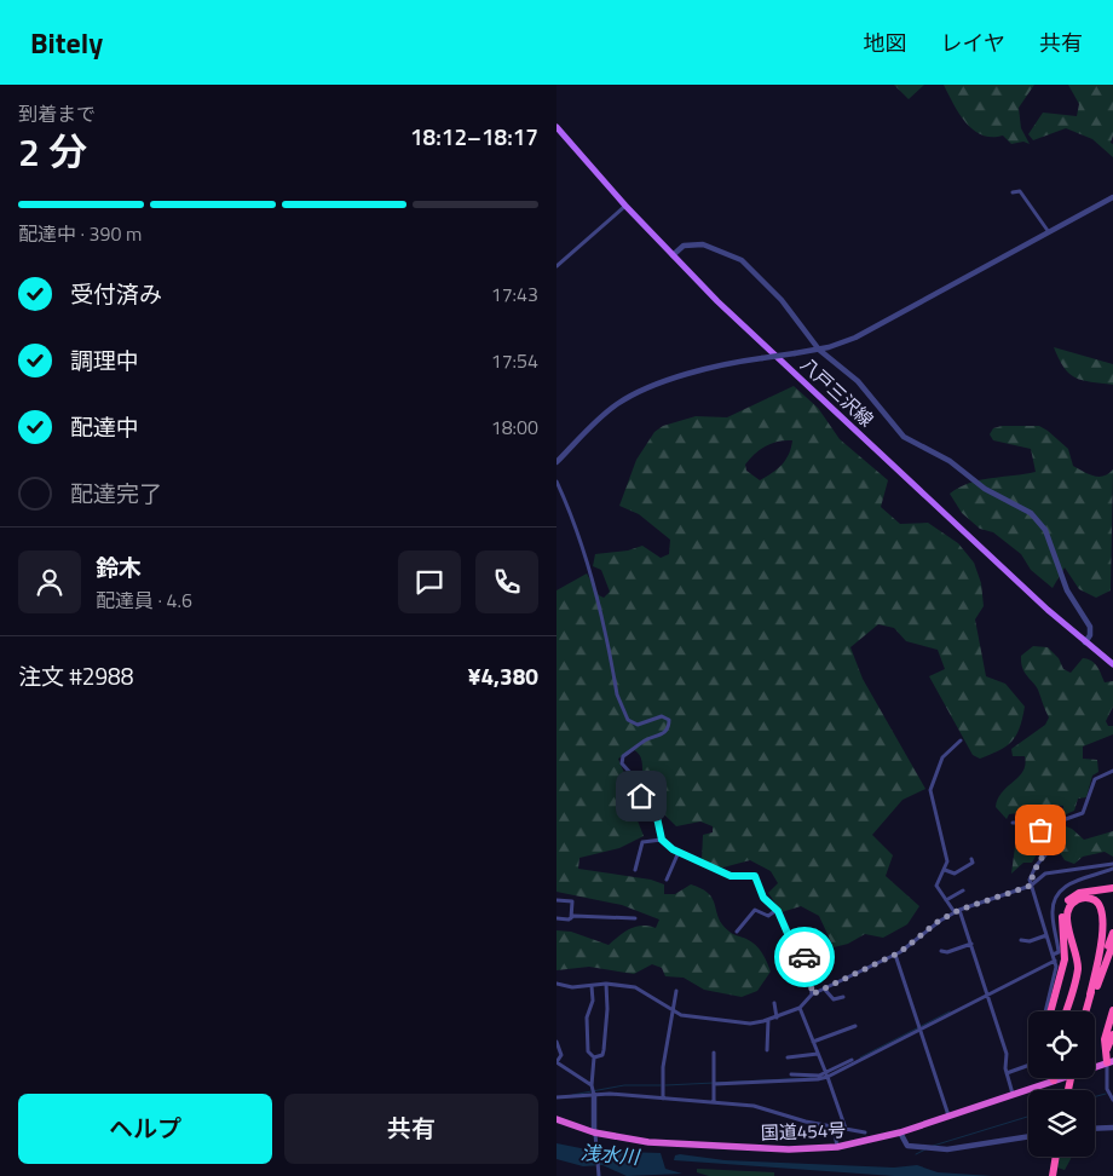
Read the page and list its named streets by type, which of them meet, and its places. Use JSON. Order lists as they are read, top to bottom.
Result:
{
  "streets": {
    "highway": ["国道454号"],
    "main road": ["八戸三沢線"]
  },
  "water": ["浅水川"],
  "page": {
    "header": "Bitely",
    "nav": ["地図", "レイヤ", "共有"],
    "heading": ["2 分", "到着まで", "18:12–18:17"],
    "panel": [
      "鈴木",
      "配達員 · 4.6",
      "注文 #2988",
      "¥4,380"
    ],
    "bar": "配達中 · 390 m",
    "list": [
      ["受付済み", "17:43"],
      ["調理中", "17:54"],
      ["配達中", "18:00"],
      "配達完了"
    ],
    "buttons": ["ヘルプ", "共有"]
  }
}
